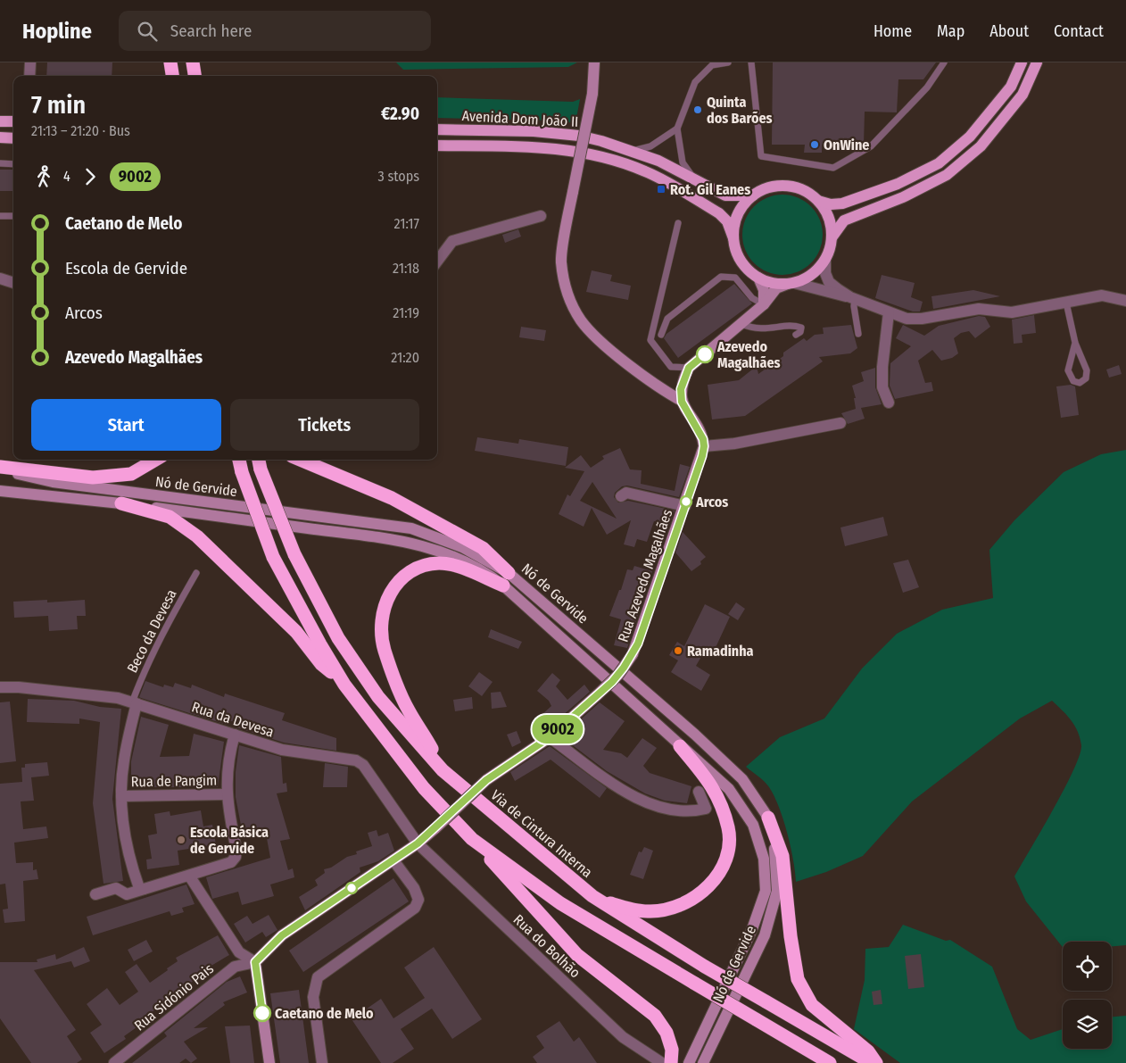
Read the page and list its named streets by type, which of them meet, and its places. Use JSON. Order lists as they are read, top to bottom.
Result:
{
  "streets": {
    "highway": ["Via de Cintura Interna"],
    "main road": ["Avenida Dom João II", "Nó de Gervide", "Rua Azevedo Magalhães"],
    "street": [
      "Rua da Devesa",
      "Rua de Pangim",
      "Rua do Bolhão",
      "Rua Sidónio Pais"
    ],
    "lane": ["Beco da Devesa"]
  },
  "crossings": [
    ["Rua Azevedo Magalhães", "Rua da Devesa"],
    ["Rua Azevedo Magalhães", "Rua do Bolhão"],
    ["Rua Azevedo Magalhães", "Rua Sidónio Pais"],
    ["Beco da Devesa", "Rua da Devesa"],
    ["Rua da Devesa", "Rua do Bolhão"]
  ],
  "places": {
    "other": [
      "Quinta dos Barões",
      "OnWine",
      "Azevedo Magalhães",
      "Arcos",
      "Ramadinha",
      "Escola Básica de Gervide",
      "Caetano de Melo"
    ],
    "transit": ["Rot. Gil Eanes"]
  },
  "lines": ["bus line 9002"],
  "page": {
    "header": "Hopline",
    "search": "Search here",
    "nav": [
      "Home",
      "Map",
      "About",
      "Contact"
    ],
    "on_map": "9002",
    "heading": ["7 min", "21:13 – 21:20 · Bus", "€2.90"],
    "legs": ["4", "9002", "3 stops"],
    "list": [
      {
        "name": "Caetano de Melo",
        "value": "21:17"
      },
      {
        "name": "Escola de Gervide",
        "value": "21:18"
      },
      {
        "name": "Arcos",
        "value": "21:19"
      },
      {
        "name": "Azevedo Magalhães",
        "value": "21:20"
      }
    ],
    "buttons": ["Start", "Tickets"]
  }
}
